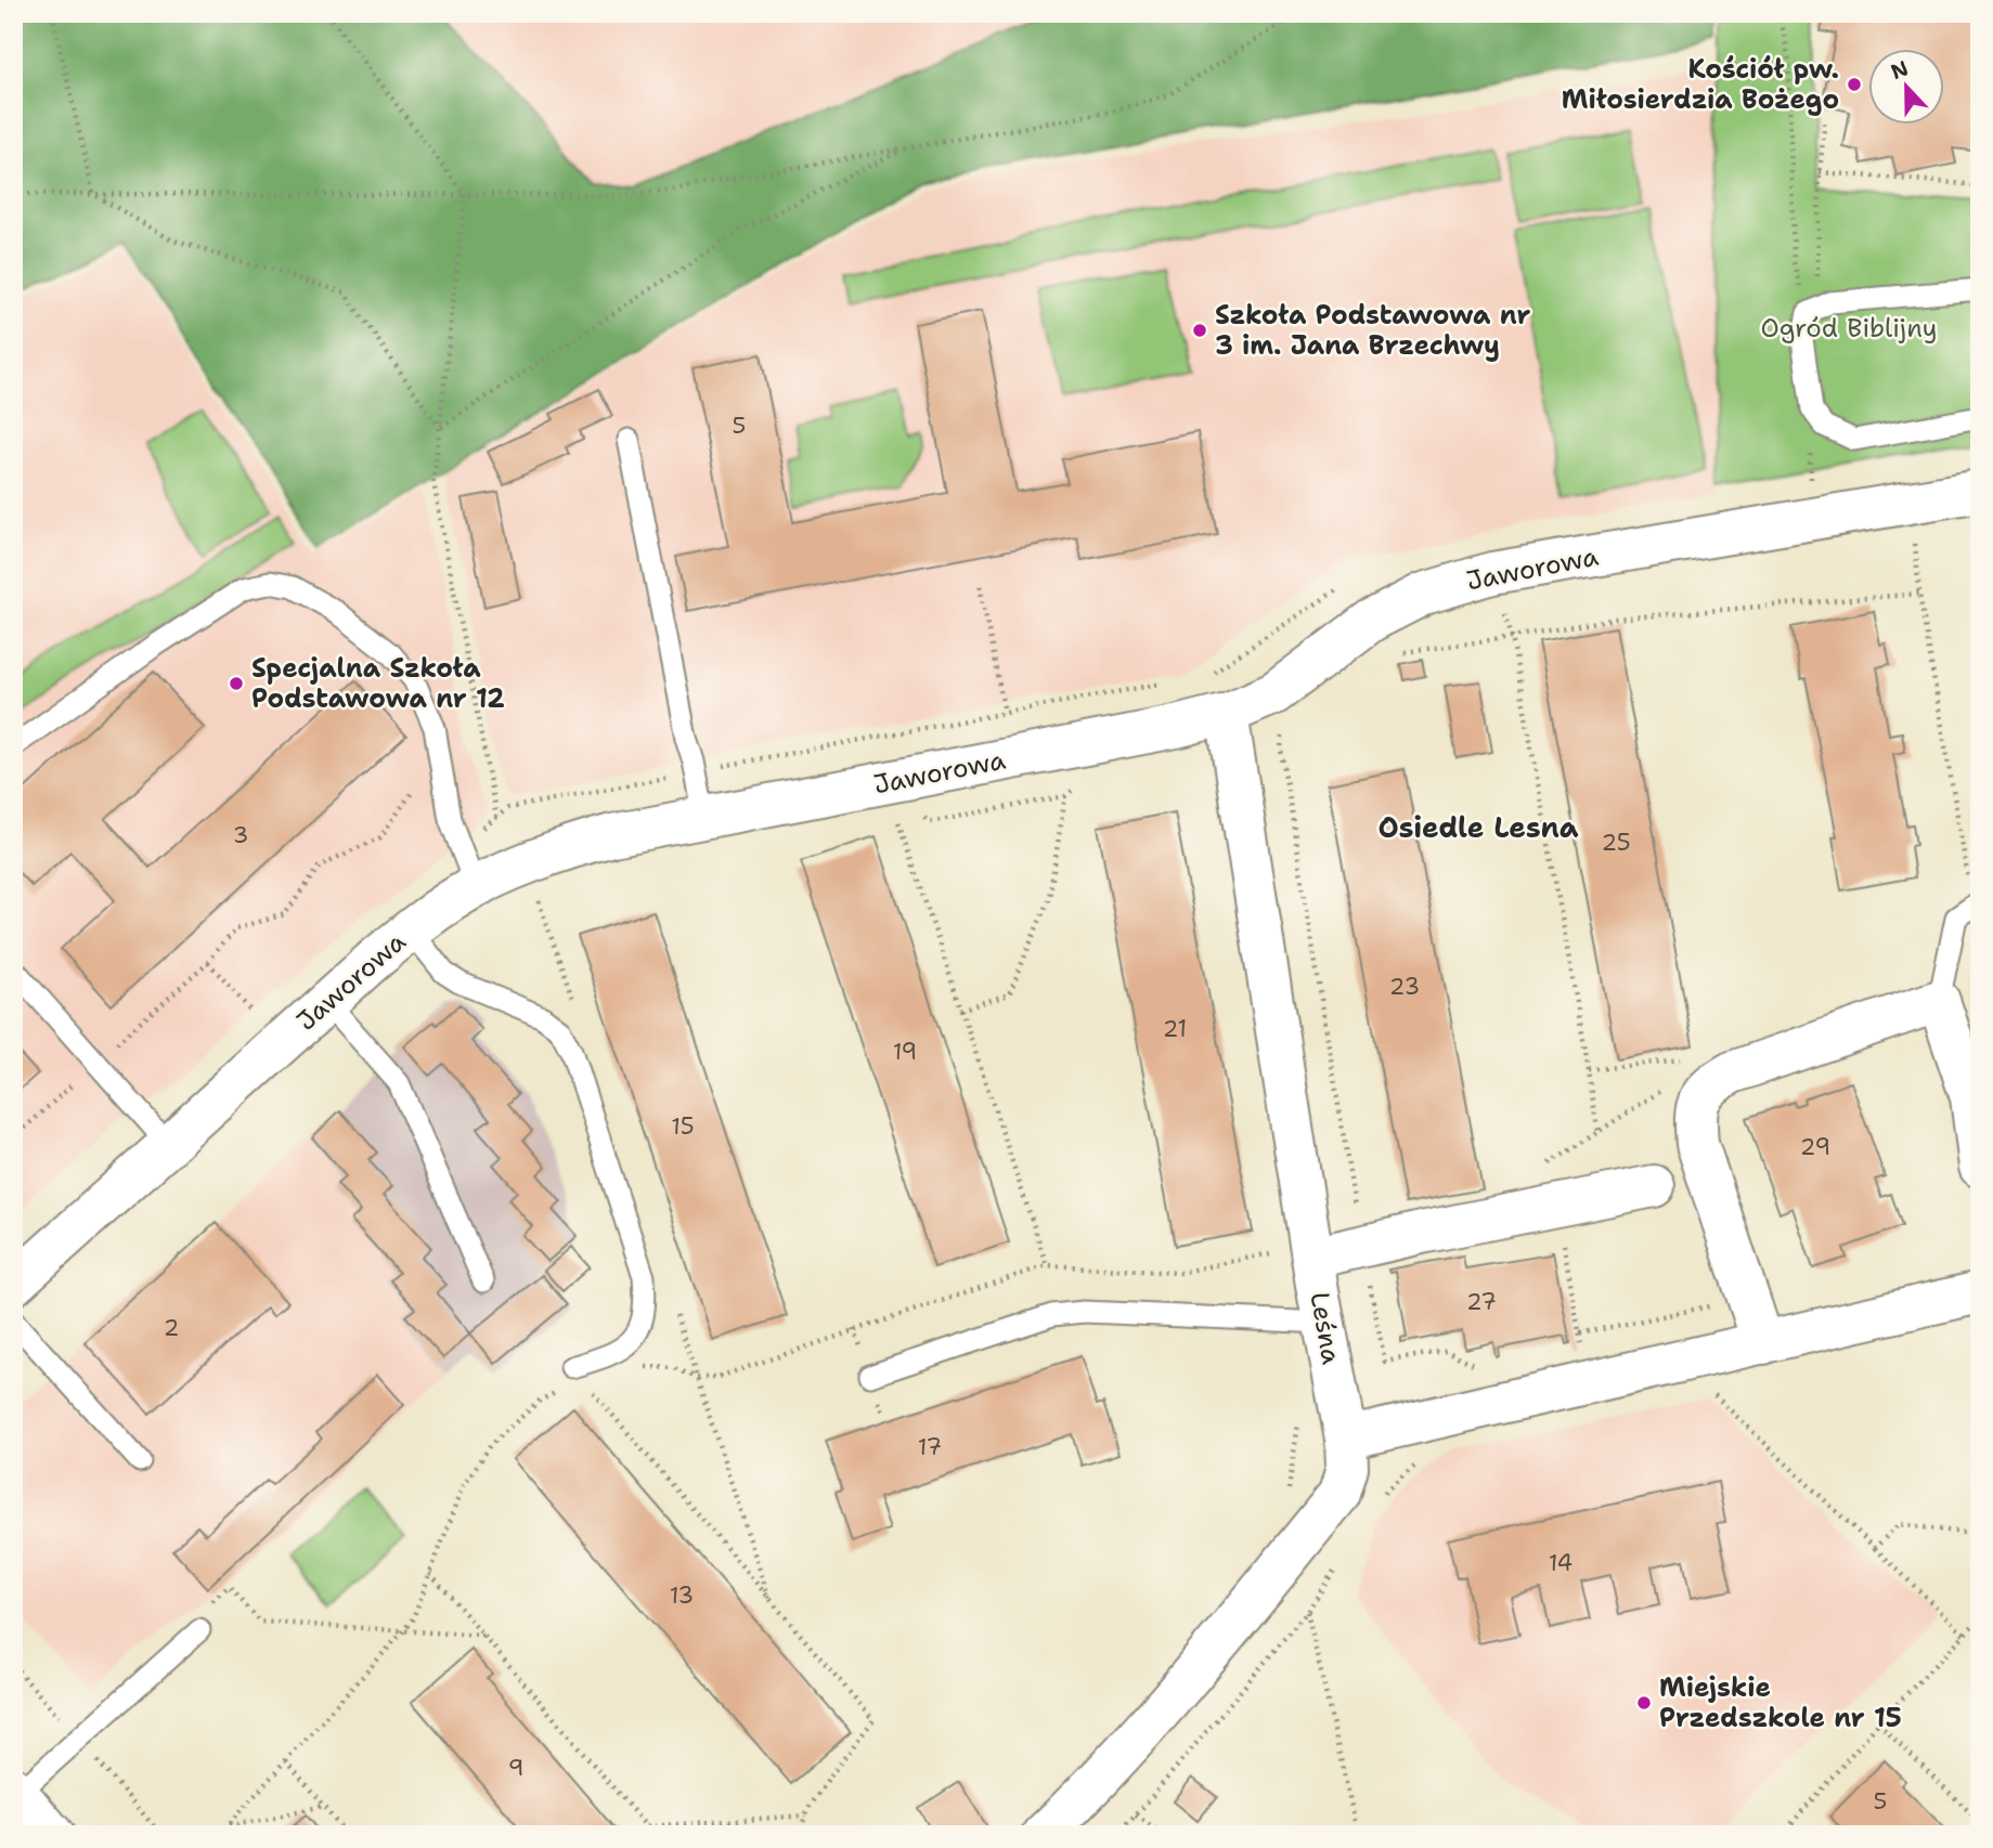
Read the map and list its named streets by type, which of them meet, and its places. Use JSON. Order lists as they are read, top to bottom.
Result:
{
  "streets": {
    "street": ["Jaworowa", "Leśna"]
  },
  "crossings": [
    ["Jaworowa", "Leśna"]
  ],
  "districts": ["Osiedle Lesna"],
  "parks": ["Ogród Biblijny"],
  "places": [
    "Kościół pw. Miłosierdzia Bożego",
    "Szkoła Podstawowa nr 3 im. Jana Brzechwy",
    "Specjalna Szkoła Podstawowa nr 12",
    "Miejskie Przedszkole nr 15"
  ],
  "house_numbers": [
    "5",
    "3",
    "25",
    "23",
    "21",
    "19",
    "15",
    "29",
    "27",
    "2",
    "17",
    "14",
    "13",
    "9",
    "5"
  ],
  "north": "top"
}
